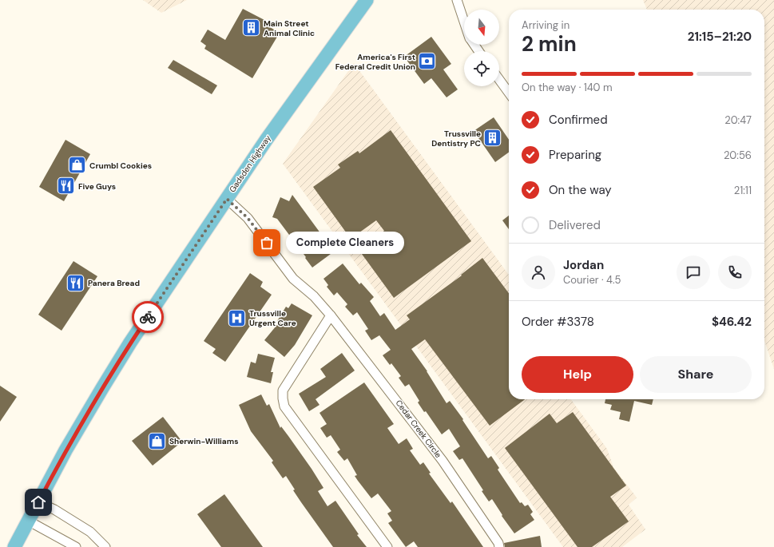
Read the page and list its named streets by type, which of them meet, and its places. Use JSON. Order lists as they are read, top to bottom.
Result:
{
  "streets": {
    "main road": ["Gadsden Highway"],
    "street": ["Cedar Creek Circle"]
  },
  "crossings": [
    ["Gadsden Highway", "Cedar Creek Circle"]
  ],
  "places": {
    "building": ["Main Street Animal Clinic", "Trussville Dentistry PC"],
    "bank": ["America's First Federal Credit Union"],
    "shop": ["Crumbl Cookies", "Sherwin-Williams"],
    "restaurant": ["Five Guys", "Panera Bread"],
    "other": ["Complete Cleaners"],
    "hospital": ["Trussville Urgent Care"]
  },
  "north": "bottom",
  "page": {
    "heading": ["2 min", "Arriving in", "21:15–21:20"],
    "panel": [
      "Jordan",
      "Courier · 4.5",
      "Order #3378",
      "$46.42"
    ],
    "bar": "On the way · 140 m",
    "list": [
      ["Confirmed", "20:47"],
      ["Preparing", "20:56"],
      ["On the way", "21:11"],
      "Delivered"
    ],
    "bubble": "Complete Cleaners",
    "buttons": ["Help", "Share"]
  }
}
